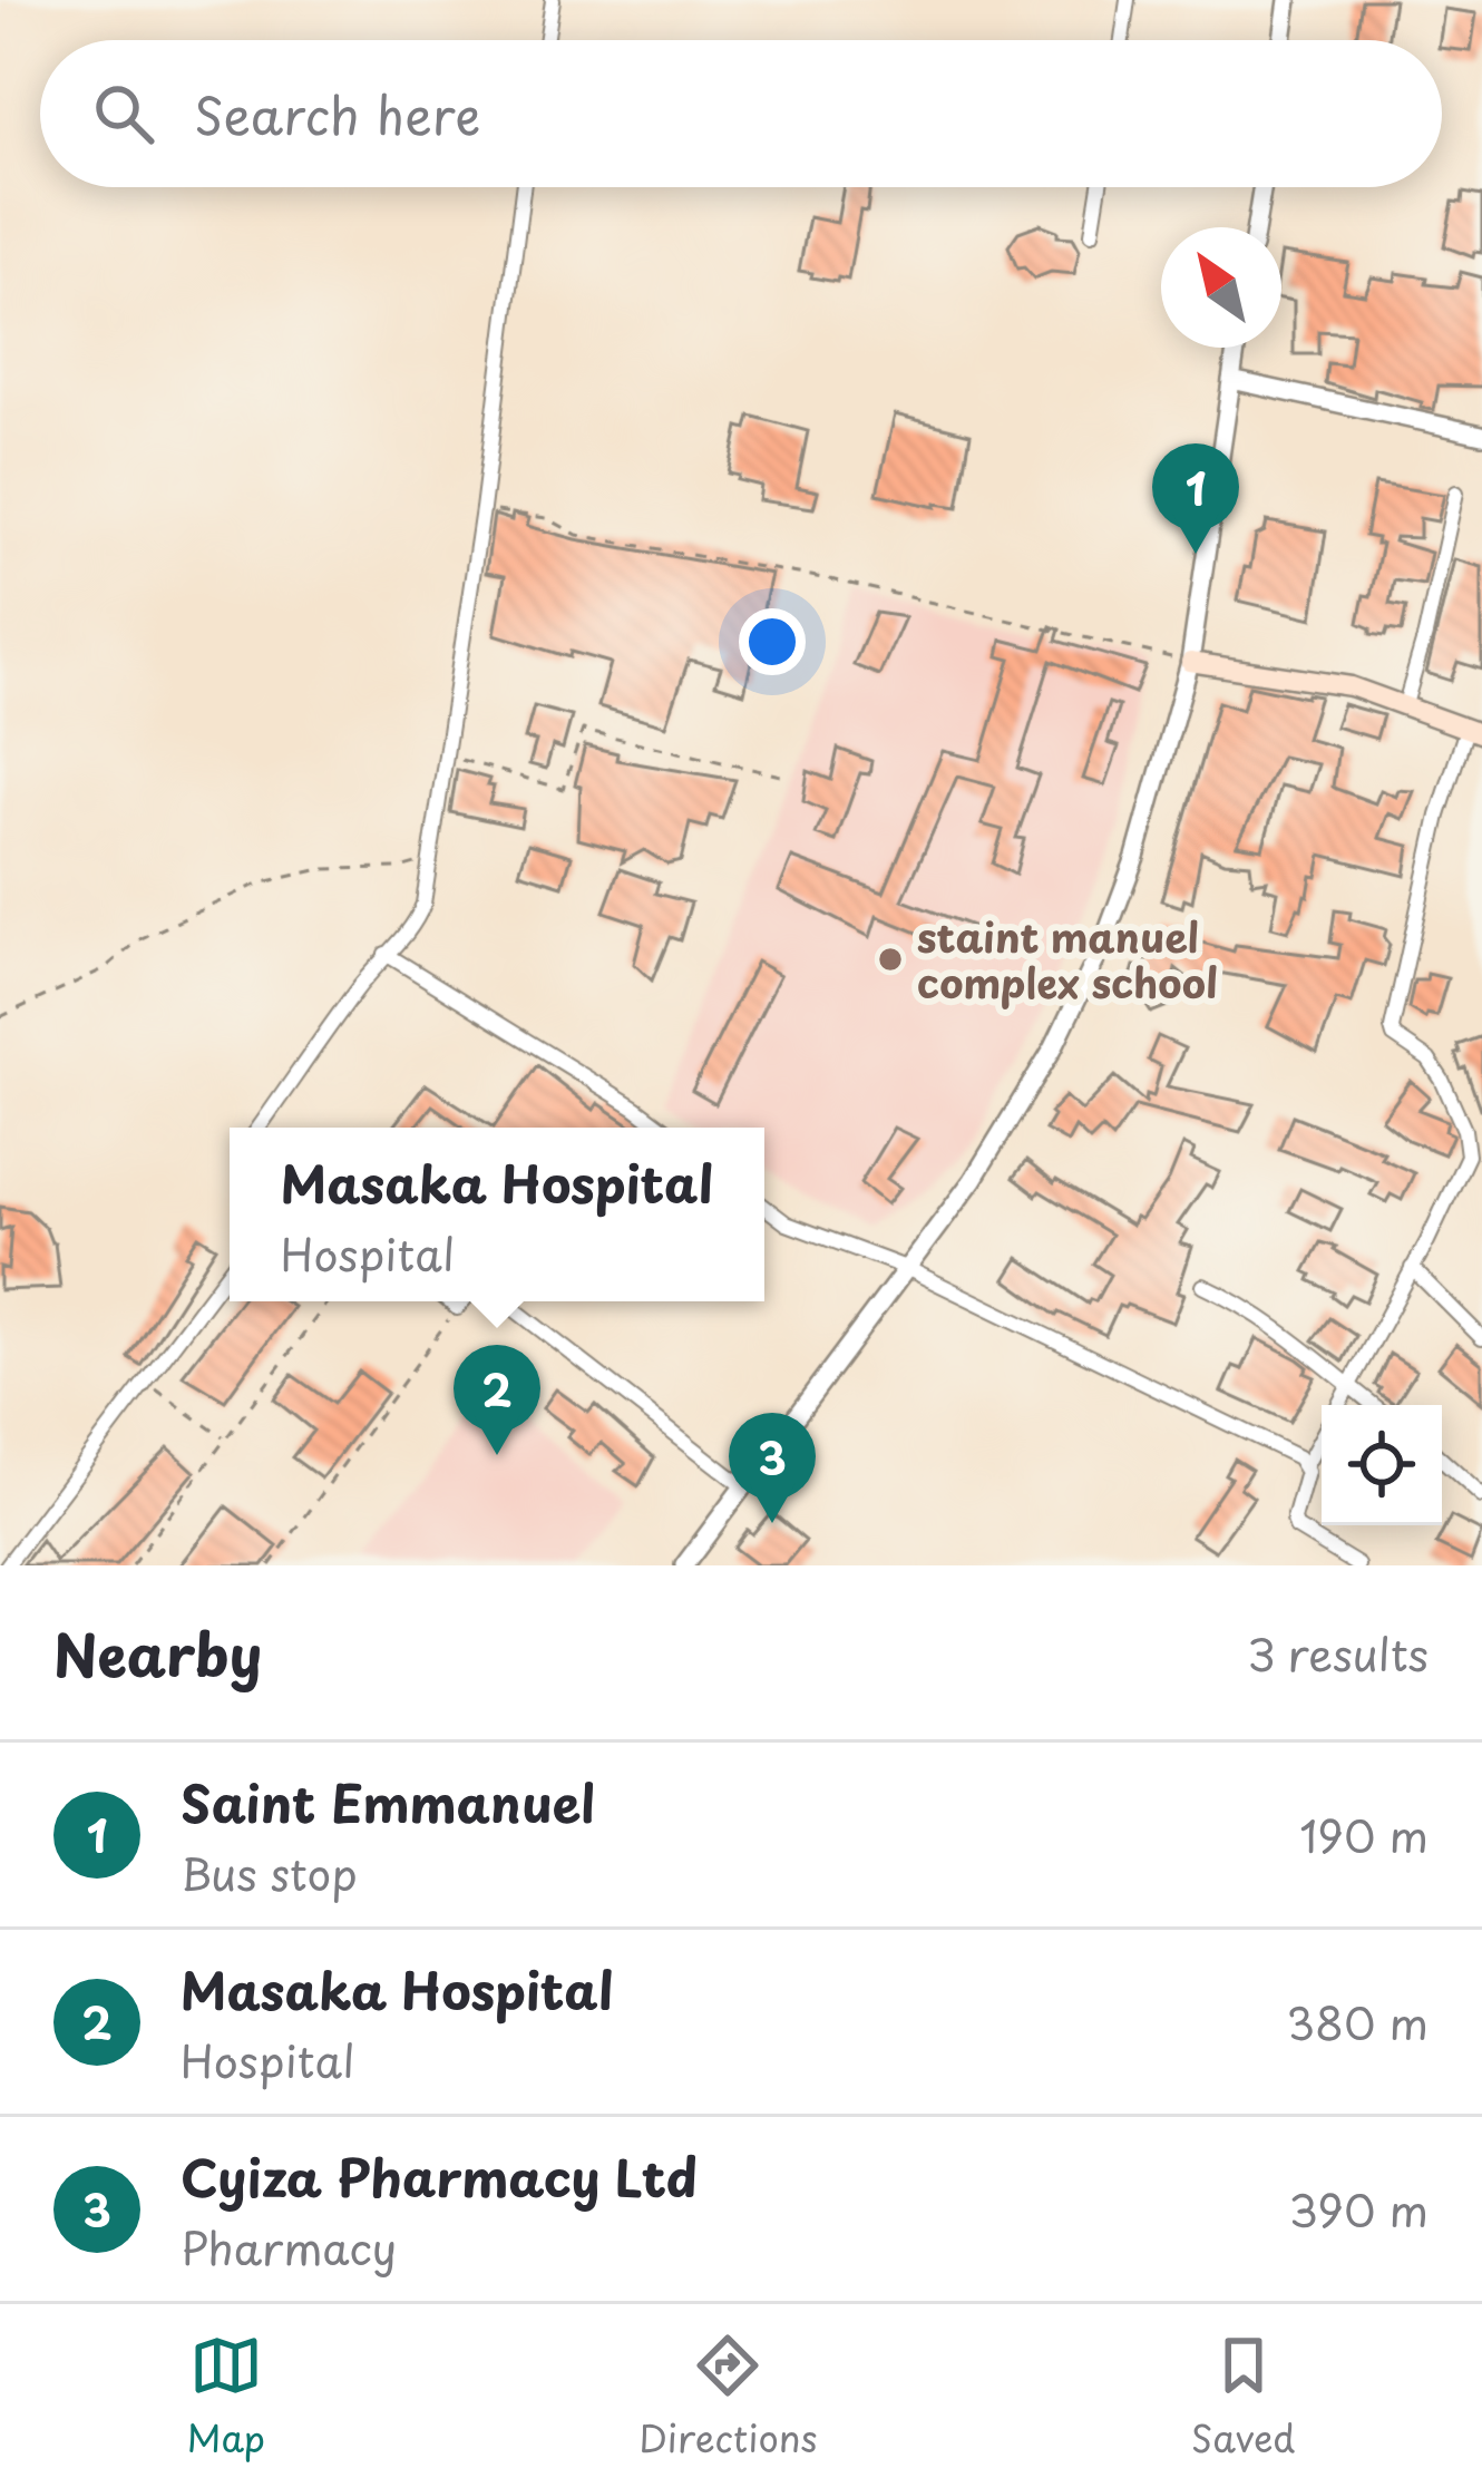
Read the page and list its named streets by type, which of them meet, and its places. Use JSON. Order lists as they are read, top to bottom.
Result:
{
  "places": ["staint manuel complex school"],
  "north": "top left",
  "page": {
    "search": "Search here",
    "pins": ["1", "2", "3"],
    "popup": ["Masaka Hospital", "Hospital"],
    "heading": ["Nearby", "3 results"],
    "list": [
      {
        "mark": "1",
        "name": "Saint Emmanuel",
        "note": "Bus stop",
        "value": "190 m"
      },
      {
        "mark": "2",
        "name": "Masaka Hospital",
        "note": "Hospital",
        "value": "380 m"
      },
      {
        "mark": "3",
        "name": "Cyiza Pharmacy Ltd",
        "note": "Pharmacy",
        "value": "390 m"
      }
    ],
    "nav": ["Map", "Directions", "Saved"]
  }
}
